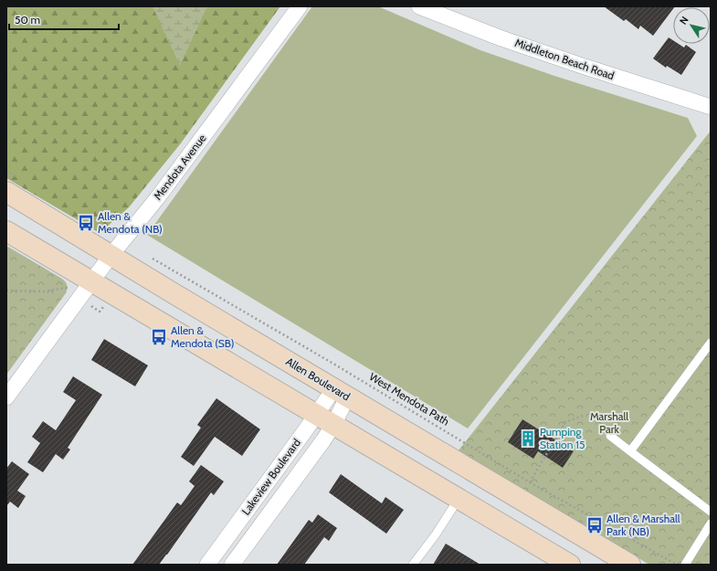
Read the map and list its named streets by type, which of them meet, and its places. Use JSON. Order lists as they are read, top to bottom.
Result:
{
  "streets": {
    "main road": ["Allen Boulevard"],
    "street": ["Middleton Beach Road", "Mendota Avenue", "Lakeview Boulevard"],
    "path": ["West Mendota Path"]
  },
  "crossings": [
    ["Mendota Avenue", "Allen Boulevard"],
    ["Allen Boulevard", "Lakeview Boulevard"]
  ],
  "parks": ["Marshall Park"],
  "places": {
    "bus stop": ["Allen & Mendota (NB)", "Allen & Mendota (SB)", "Allen & Marshall Park (NB)"],
    "building": ["Pumping Station 15"]
  },
  "scale_bar": "50 m",
  "north": "top left"
}
